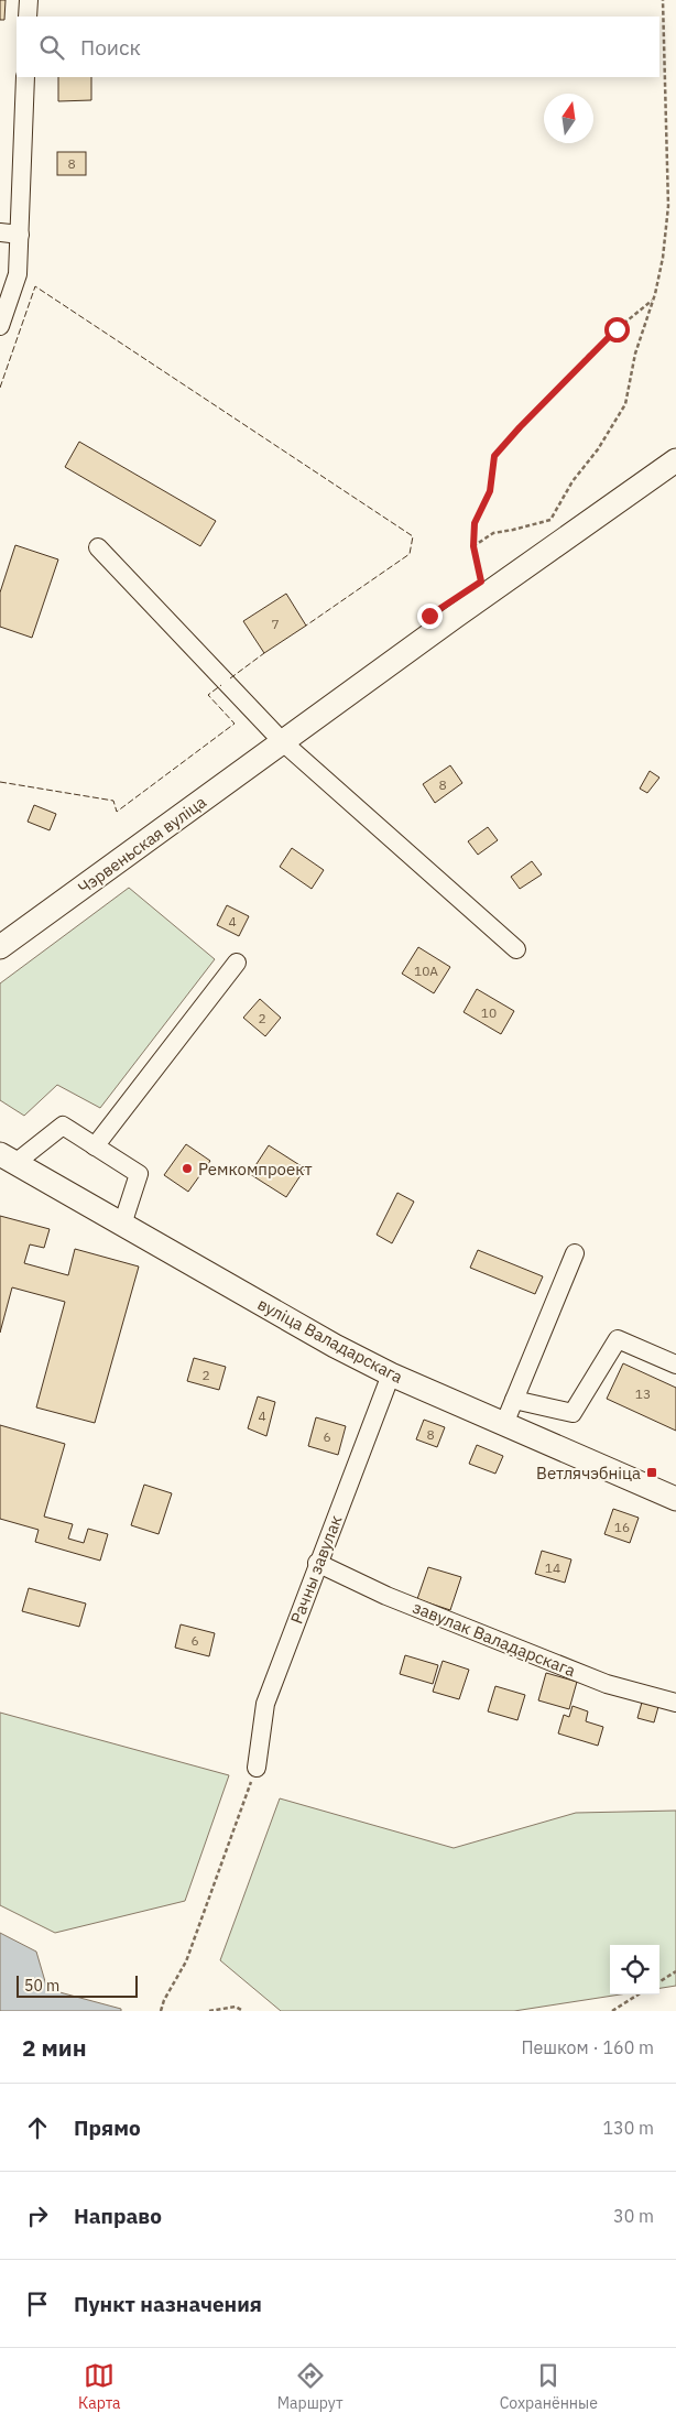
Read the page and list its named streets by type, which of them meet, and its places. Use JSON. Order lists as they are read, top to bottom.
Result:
{
  "streets": {
    "main road": ["Чэрвеньская вуліца", "вуліца Валадарскага"],
    "street": ["Рачны завулак", "завулак Валадарскага"]
  },
  "crossings": [
    ["вуліца Валадарскага", "Рачны завулак"],
    ["Рачны завулак", "завулак Валадарскага"]
  ],
  "places": {
    "other": ["Ремкомпроект"],
    "transit": ["Ветлячэбніца"]
  },
  "house_numbers": [
    "8",
    "7",
    "8",
    "4",
    "10А",
    "10",
    "2",
    "2",
    "13",
    "4",
    "8",
    "6",
    "16",
    "14",
    "6"
  ],
  "scale_bar": "50 m",
  "north": "top",
  "page": {
    "search": "Поиск",
    "scale": "50 m",
    "heading": ["2 мин", "Пешком · 160 m"],
    "list": [
      ["Прямо", "130 m"],
      ["Направо", "30 m"],
      "Пункт назначения"
    ],
    "nav": ["Карта", "Маршрут", "Сохранённые"]
  }
}
